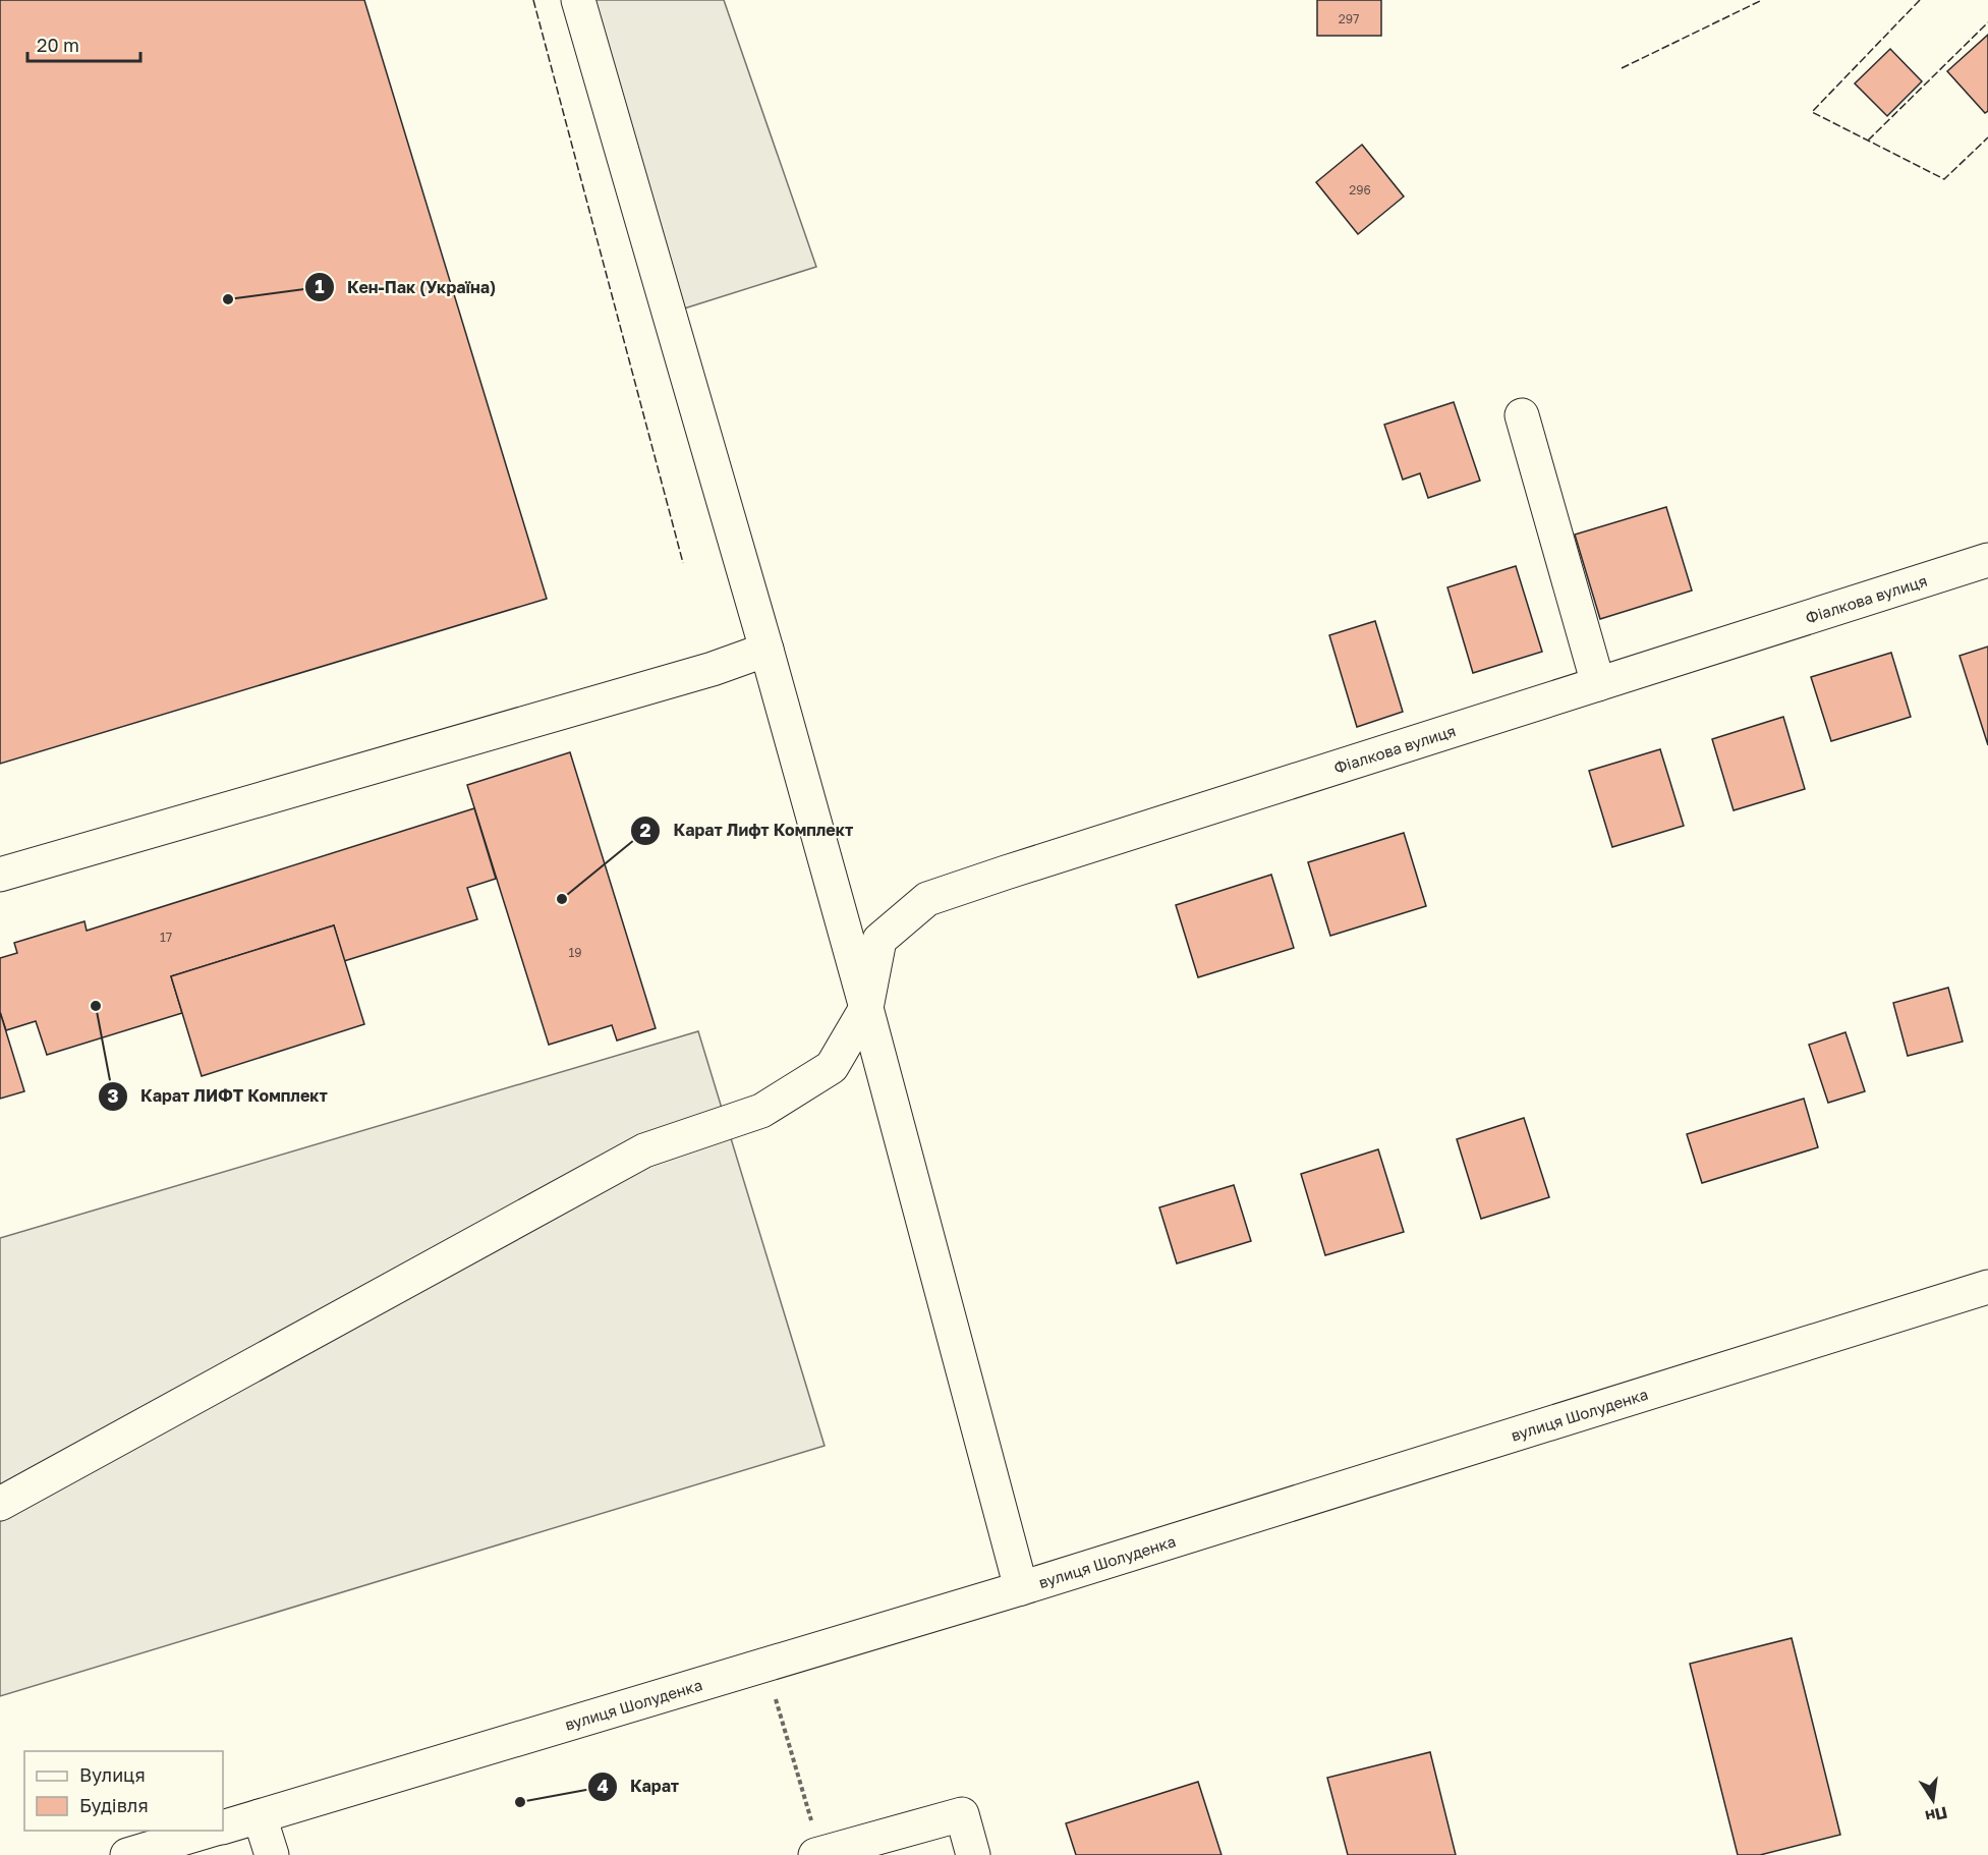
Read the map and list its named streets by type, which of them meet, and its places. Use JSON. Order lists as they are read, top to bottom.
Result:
{
  "streets": {
    "main road": ["Фіалкова вулиця", "вулиця Шолуденка"]
  },
  "places": [
    "Кен-Пак (Україна)",
    "Карат Лифт Комплект",
    "Карат ЛИФТ Комплект",
    "Карат"
  ],
  "house_numbers": [
    "297",
    "296",
    "17",
    "19"
  ],
  "legend": ["Вулиця", "Будівля"],
  "scale_bar": "20 m",
  "north": "bottom"
}
